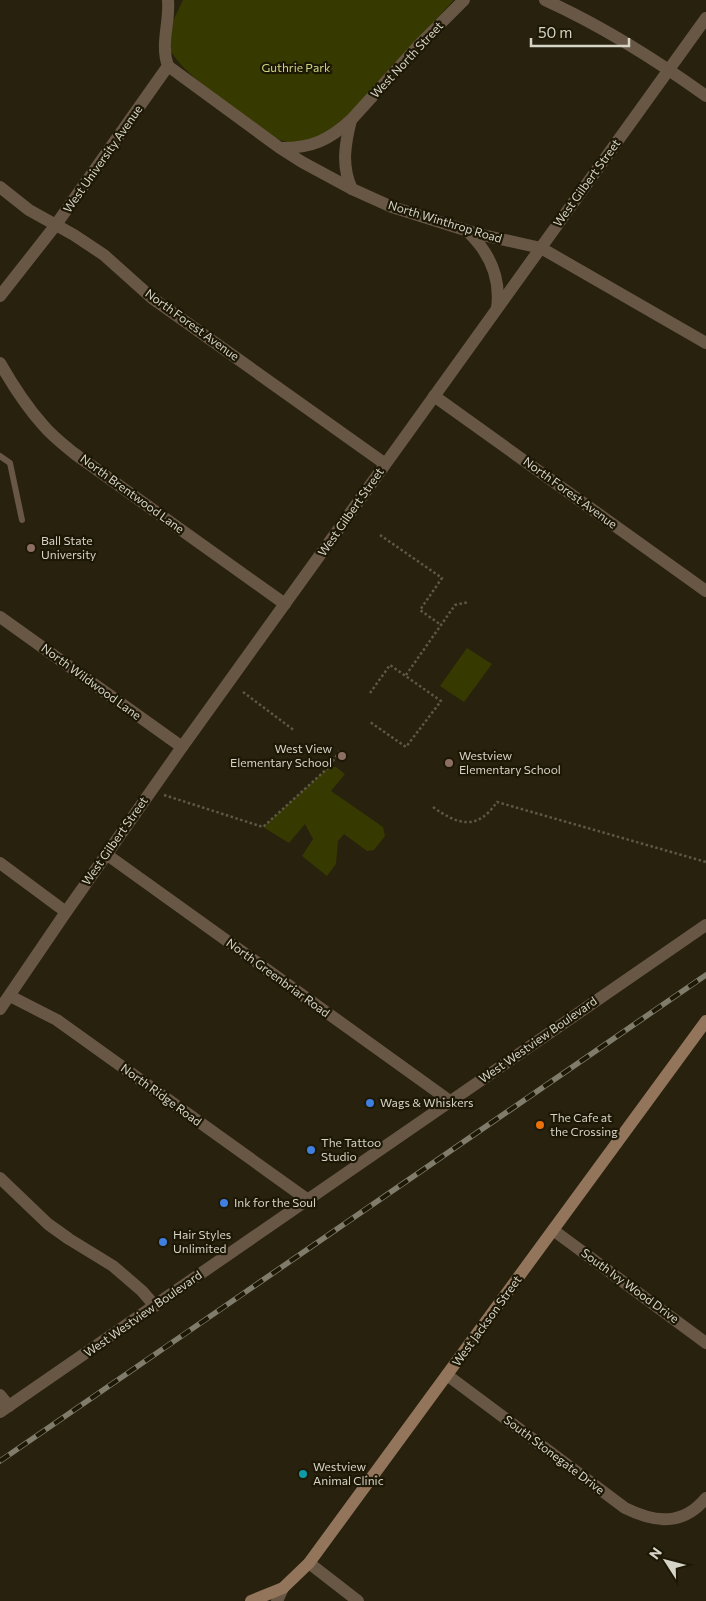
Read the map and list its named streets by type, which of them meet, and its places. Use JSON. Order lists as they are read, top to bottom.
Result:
{
  "streets": {
    "main road": ["West Jackson Street"],
    "street": [
      "West North Street",
      "West University Avenue",
      "West Gilbert Street",
      "North Winthrop Road",
      "North Forest Avenue",
      "North Brentwood Lane",
      "North Wildwood Lane",
      "North Greenbriar Road",
      "West Westview Boulevard",
      "North Ridge Road",
      "South Ivy Wood Drive",
      "South Stonegate Drive"
    ]
  },
  "crossings": [
    ["West North Street", "North Winthrop Road"],
    ["West University Avenue", "North Winthrop Road"],
    ["West University Avenue", "North Forest Avenue"],
    ["West Gilbert Street", "North Winthrop Road"],
    ["West Gilbert Street", "North Forest Avenue"],
    ["West Gilbert Street", "North Brentwood Lane"],
    ["West Gilbert Street", "North Wildwood Lane"],
    ["West Gilbert Street", "North Greenbriar Road"],
    ["West Gilbert Street", "North Ridge Road"],
    ["North Greenbriar Road", "West Westview Boulevard"],
    ["West Westview Boulevard", "North Ridge Road"],
    ["South Ivy Wood Drive", "West Jackson Street"],
    ["West Jackson Street", "South Stonegate Drive"]
  ],
  "parks": ["Guthrie Park"],
  "places": [
    "Ball State University",
    "West View Elementary School",
    "Westview Elementary School",
    "Wags & Whiskers",
    "The Cafe at the Crossing",
    "The Tattoo Studio",
    "Ink for the Soul",
    "Hair Styles Unlimited",
    "Westview Animal Clinic"
  ],
  "scale_bar": "50 m",
  "north": "top left"
}
